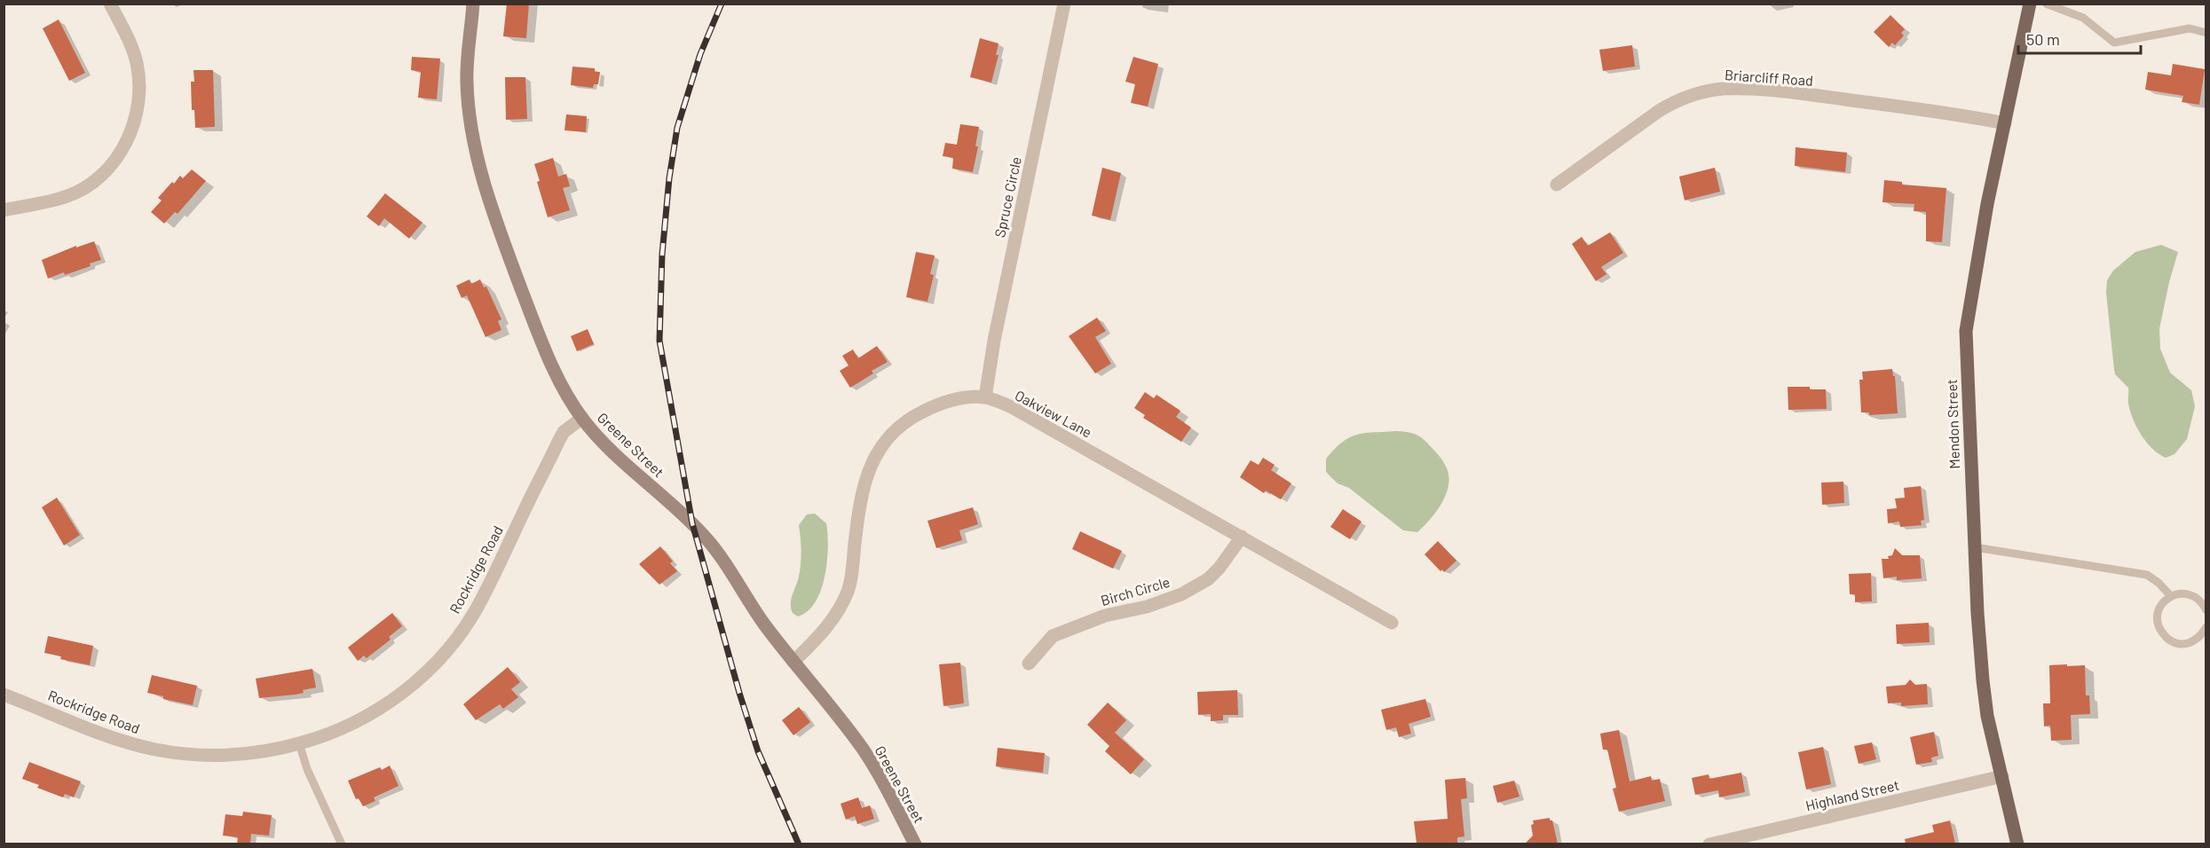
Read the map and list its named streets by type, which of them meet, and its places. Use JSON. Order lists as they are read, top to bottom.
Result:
{
  "streets": {
    "main road": ["Mendon Street"],
    "street": [
      "Briarcliff Road",
      "Spruce Circle",
      "Oakview Lane",
      "Greene Street",
      "Rockridge Road",
      "Birch Circle",
      "Highland Street"
    ]
  },
  "crossings": [
    ["Briarcliff Road", "Mendon Street"],
    ["Spruce Circle", "Oakview Lane"],
    ["Oakview Lane", "Greene Street"],
    ["Oakview Lane", "Birch Circle"],
    ["Mendon Street", "Highland Street"],
    ["Greene Street", "Rockridge Road"]
  ],
  "scale_bar": "50 m"
}
